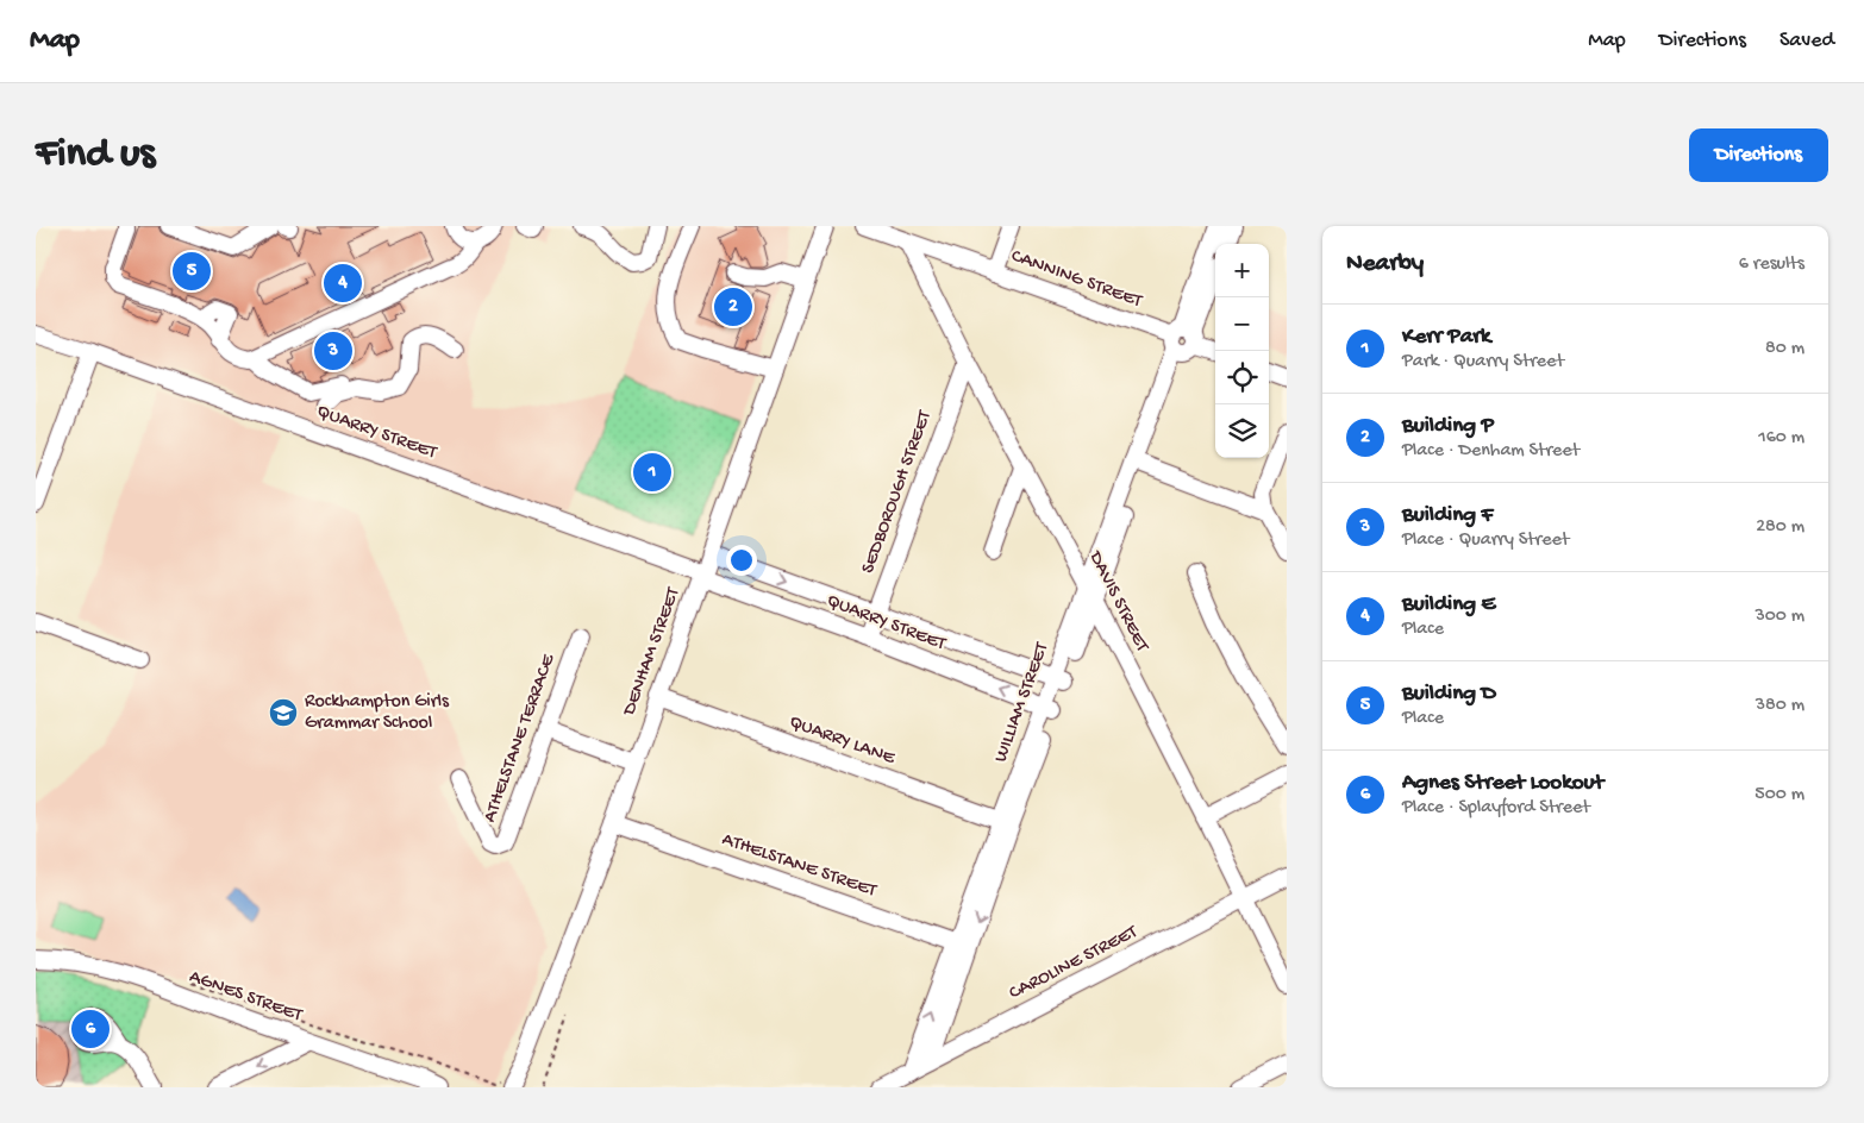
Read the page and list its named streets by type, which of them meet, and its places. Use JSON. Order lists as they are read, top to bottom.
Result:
{
  "streets": {
    "street": [
      "CANNING STREET",
      "QUARRY STREET",
      "SEDBOROUGH STREET",
      "DAVIS STREET",
      "DENHAM STREET",
      "WILLIAM STREET",
      "ATHELSTANE TERRACE",
      "QUARRY LANE",
      "ATHELSTANE STREET",
      "CAROLINE STREET",
      "AGNES STREET"
    ]
  },
  "crossings": [
    ["CANNING STREET", "DAVIS STREET"],
    ["CANNING STREET", "WILLIAM STREET"],
    ["QUARRY STREET", "SEDBOROUGH STREET"],
    ["QUARRY STREET", "DENHAM STREET"],
    ["QUARRY STREET", "WILLIAM STREET"],
    ["SEDBOROUGH STREET", "DAVIS STREET"],
    ["DAVIS STREET", "WILLIAM STREET"],
    ["DAVIS STREET", "CAROLINE STREET"],
    ["DENHAM STREET", "QUARRY LANE"],
    ["DENHAM STREET", "ATHELSTANE STREET"],
    ["WILLIAM STREET", "QUARRY LANE"],
    ["WILLIAM STREET", "ATHELSTANE STREET"],
    ["WILLIAM STREET", "CAROLINE STREET"]
  ],
  "places": {
    "school or university": ["Rockhampton Girls Grammar School"]
  },
  "page": {
    "header": "Map",
    "nav": ["Map", "Directions", "Saved"],
    "buttons": "Directions",
    "title": "Find us",
    "heading": ["Nearby", "6 results"],
    "map_buttons": ["+", "−"],
    "pins": [
      "5",
      "4",
      "2",
      "3",
      "1",
      "6"
    ],
    "list": [
      {
        "mark": "1",
        "name": "Kerr Park",
        "note": "Park · Quarry Street",
        "value": "80 m"
      },
      {
        "mark": "2",
        "name": "Building P",
        "note": "Place · Denham Street",
        "value": "160 m"
      },
      {
        "mark": "3",
        "name": "Building F",
        "note": "Place · Quarry Street",
        "value": "280 m"
      },
      {
        "mark": "4",
        "name": "Building E",
        "note": "Place",
        "value": "300 m"
      },
      {
        "mark": "5",
        "name": "Building D",
        "note": "Place",
        "value": "380 m"
      },
      {
        "mark": "6",
        "name": "Agnes Street Lookout",
        "note": "Place · Splayford Street",
        "value": "500 m"
      }
    ]
  }
}
